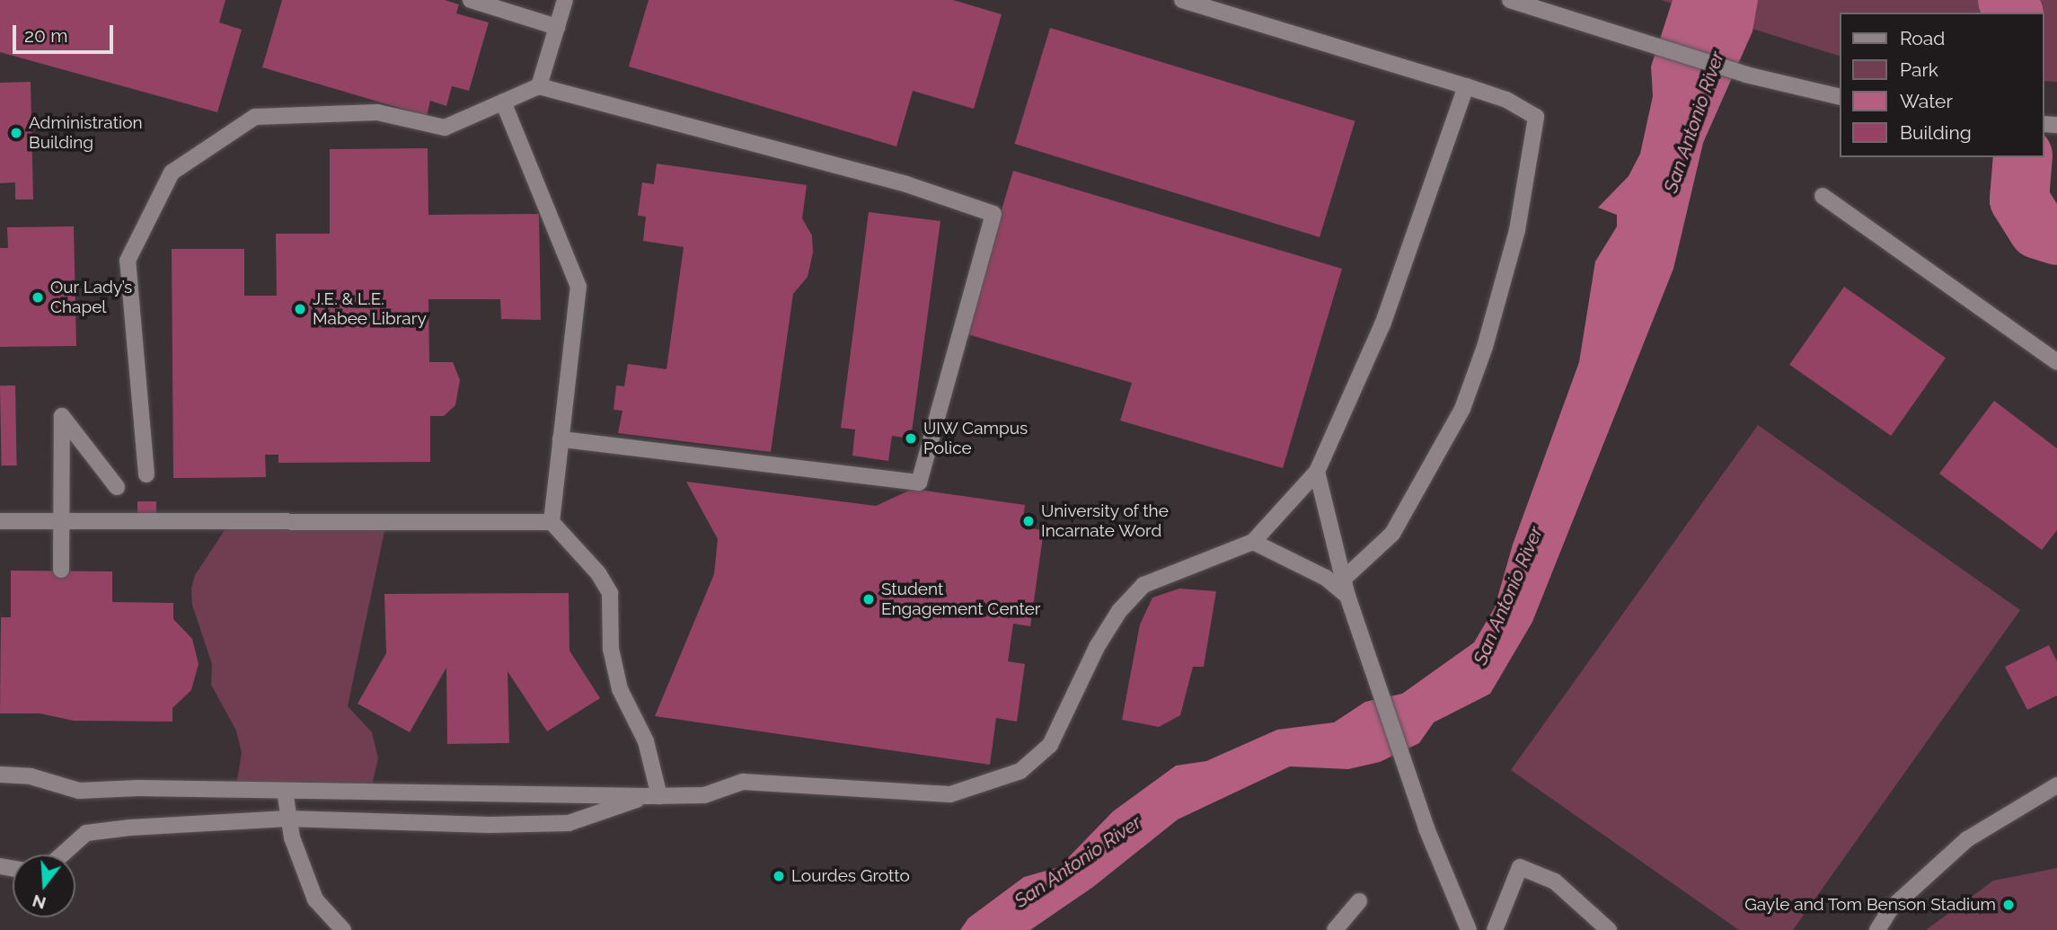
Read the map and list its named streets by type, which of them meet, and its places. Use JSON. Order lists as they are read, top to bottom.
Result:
{
  "water": ["San Antonio River"],
  "places": [
    "Administration Building",
    "Our Lady’s Chapel",
    "J.E. & L.E. Mabee Library",
    "UIW Campus Police",
    "University of the Incarnate Word",
    "Student Engagement Center",
    "Lourdes Grotto",
    "Gayle and Tom Benson Stadium"
  ],
  "legend": [
    "Road",
    "Park",
    "Water",
    "Building"
  ],
  "scale_bar": "20 m",
  "north": "bottom"
}
